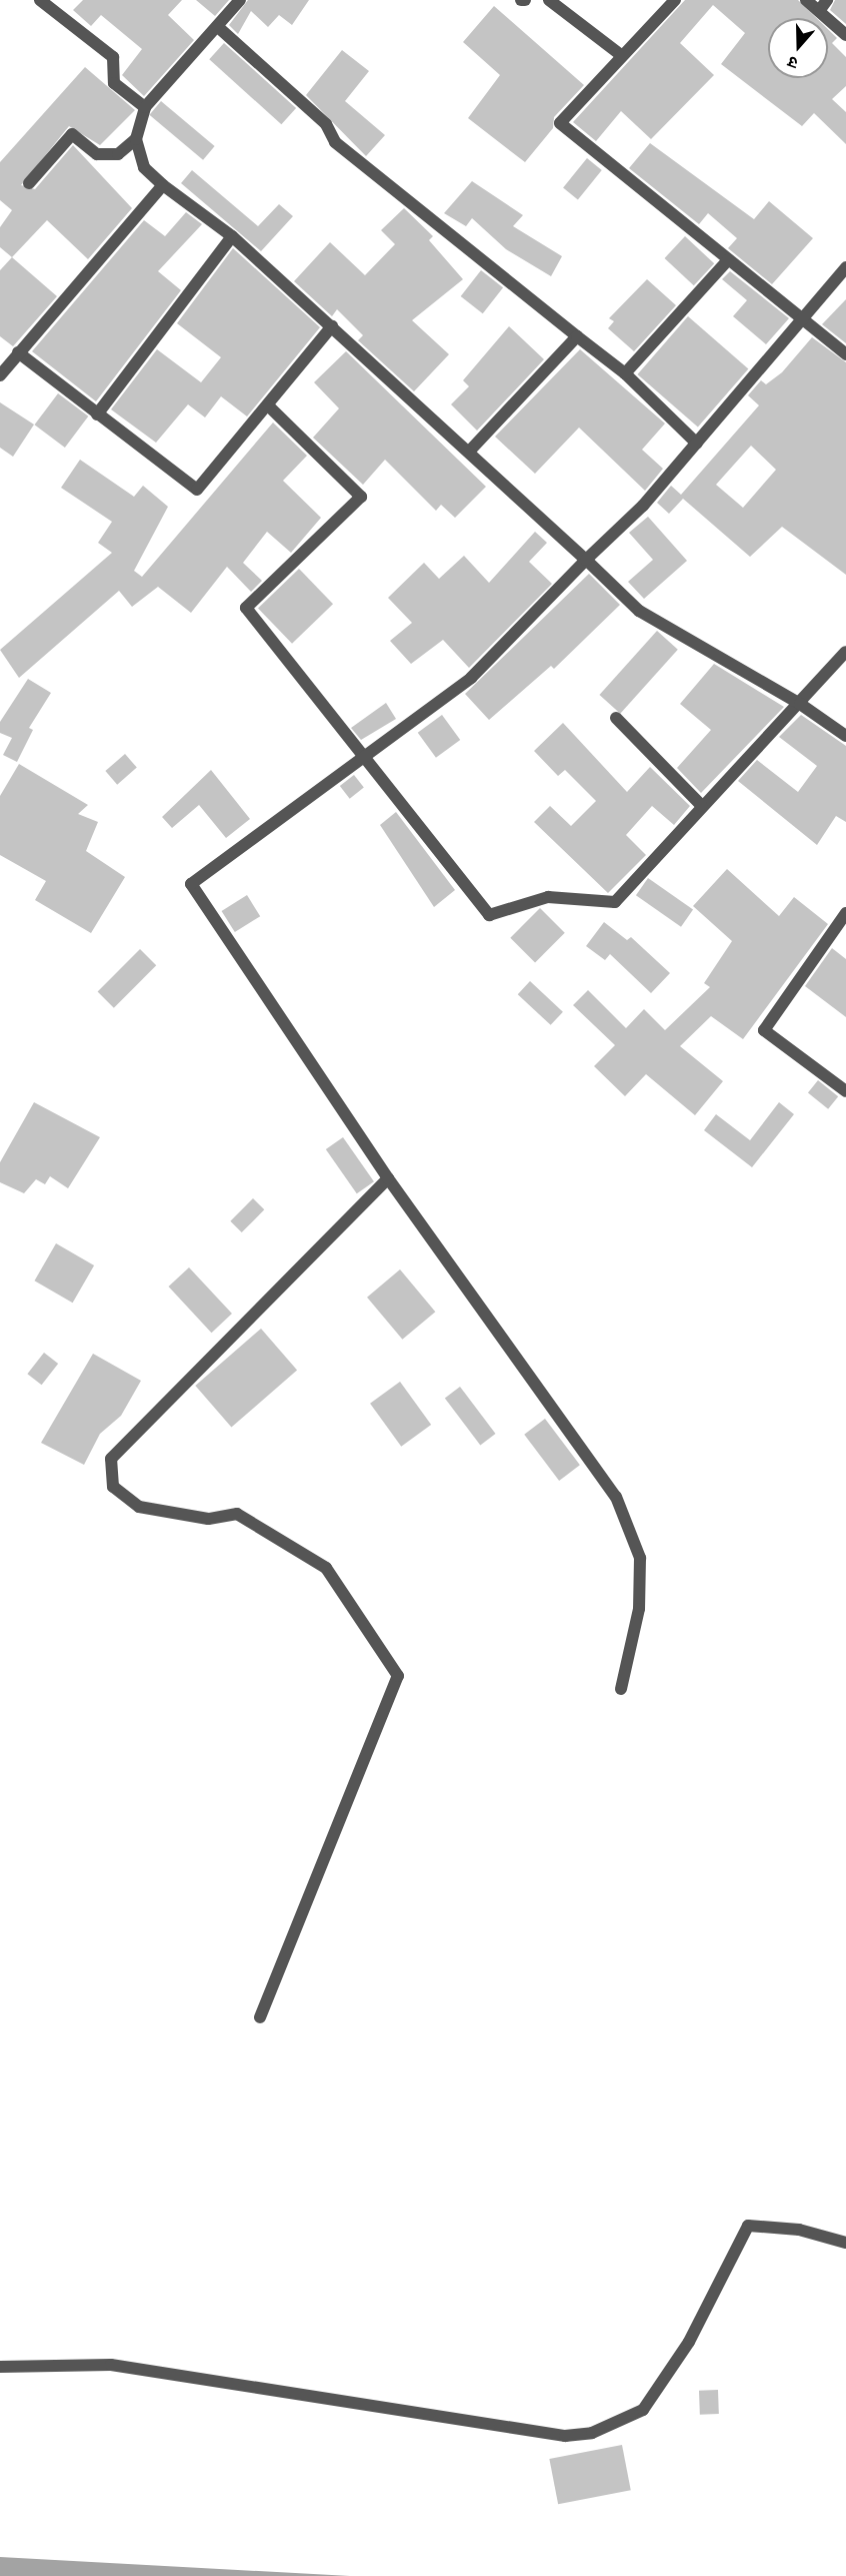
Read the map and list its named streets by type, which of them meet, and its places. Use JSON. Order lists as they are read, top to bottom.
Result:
{
  "north": "bottom"
}
